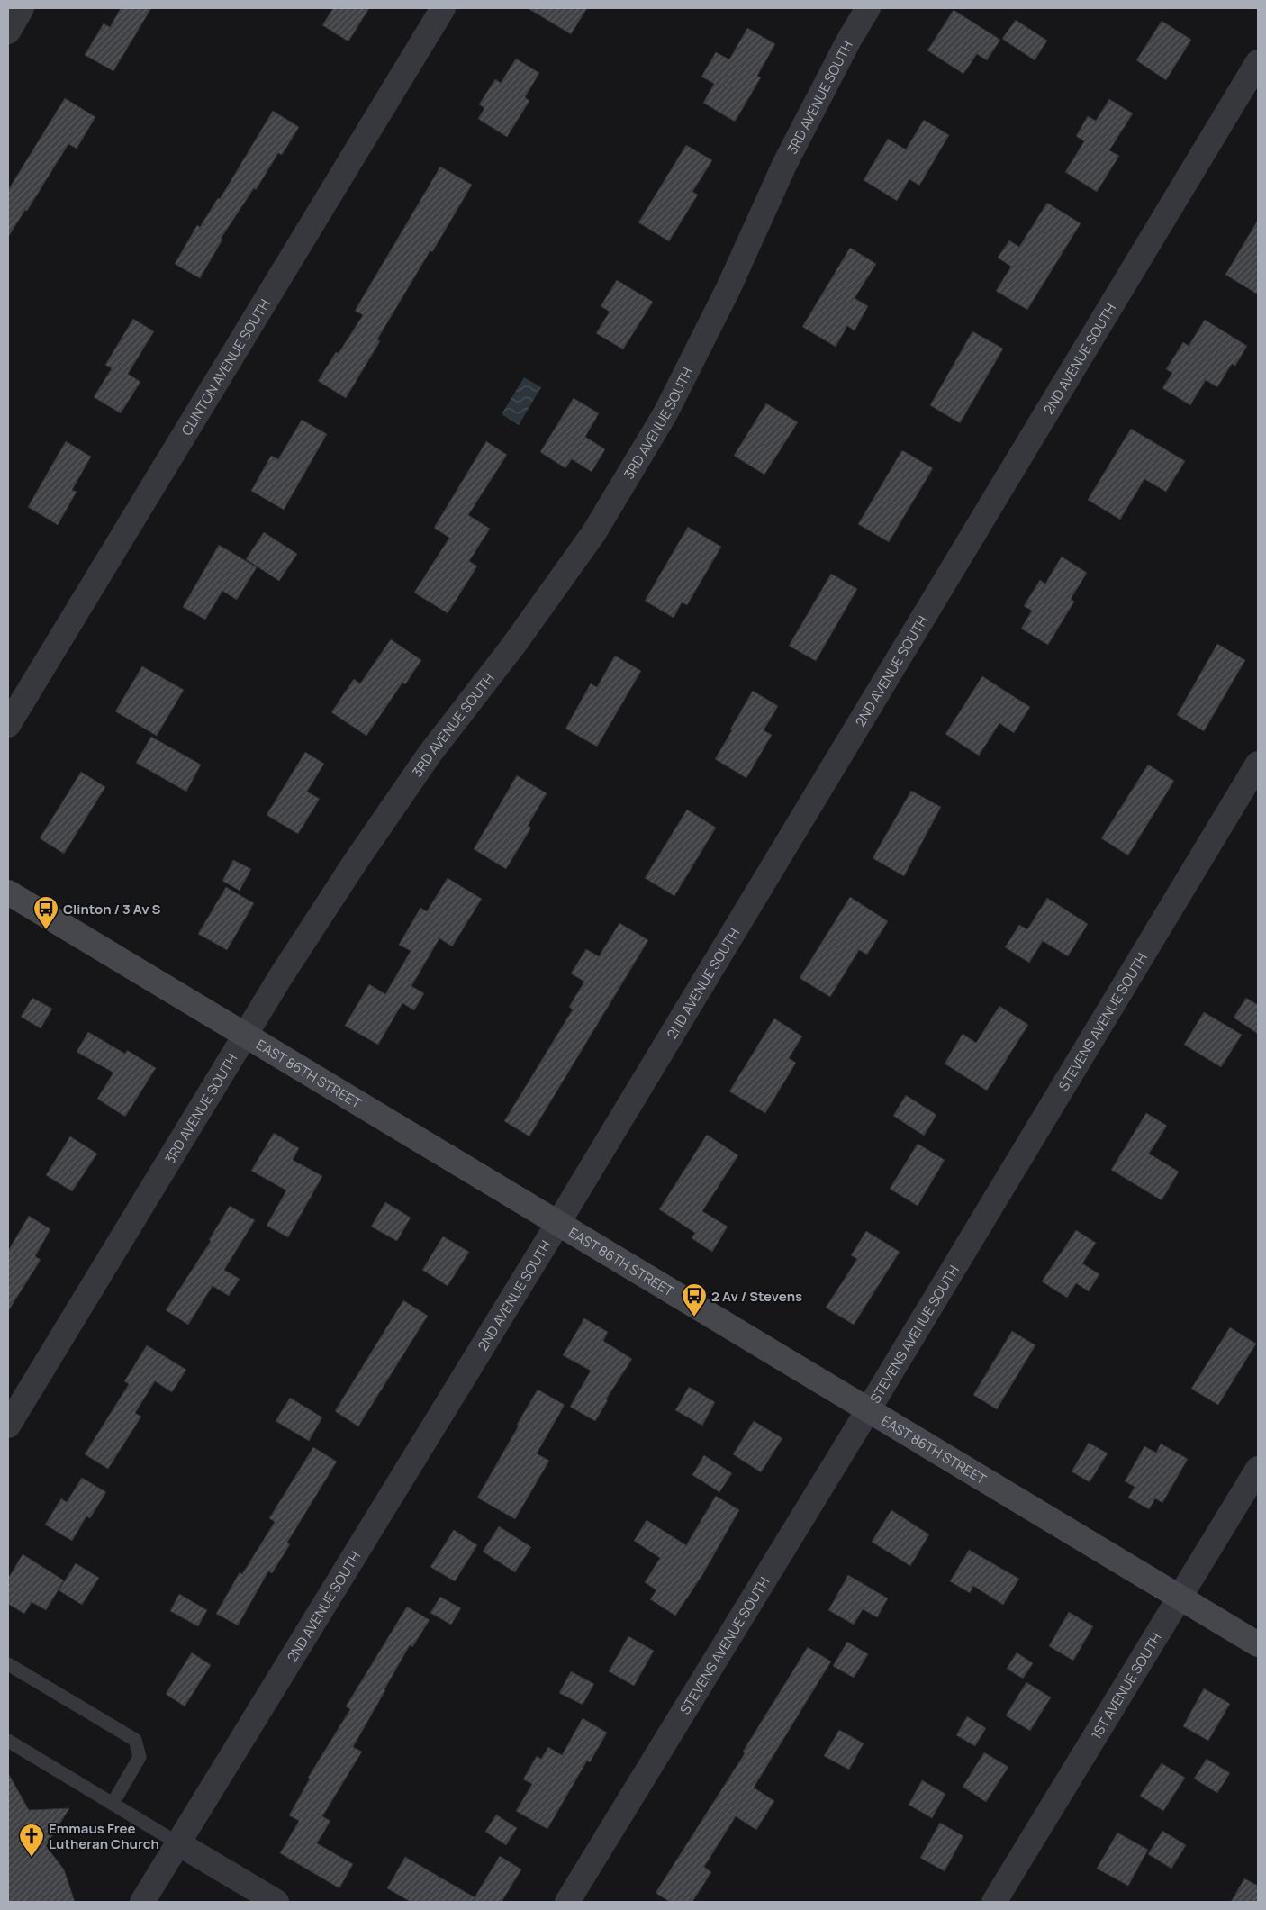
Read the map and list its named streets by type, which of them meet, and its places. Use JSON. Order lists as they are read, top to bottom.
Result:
{
  "streets": {
    "street": [
      "3RD AVENUE SOUTH",
      "2ND AVENUE SOUTH",
      "CLINTON AVENUE SOUTH",
      "STEVENS AVENUE SOUTH",
      "EAST 86TH STREET",
      "1ST AVENUE SOUTH"
    ]
  },
  "crossings": [
    ["3RD AVENUE SOUTH", "EAST 86TH STREET"],
    ["2ND AVENUE SOUTH", "EAST 86TH STREET"],
    ["STEVENS AVENUE SOUTH", "EAST 86TH STREET"],
    ["EAST 86TH STREET", "1ST AVENUE SOUTH"]
  ],
  "places": {
    "bus stop": ["Clinton / 3 Av S", "2 Av / Stevens"],
    "church": ["Emmaus Free Lutheran Church"]
  }
}
